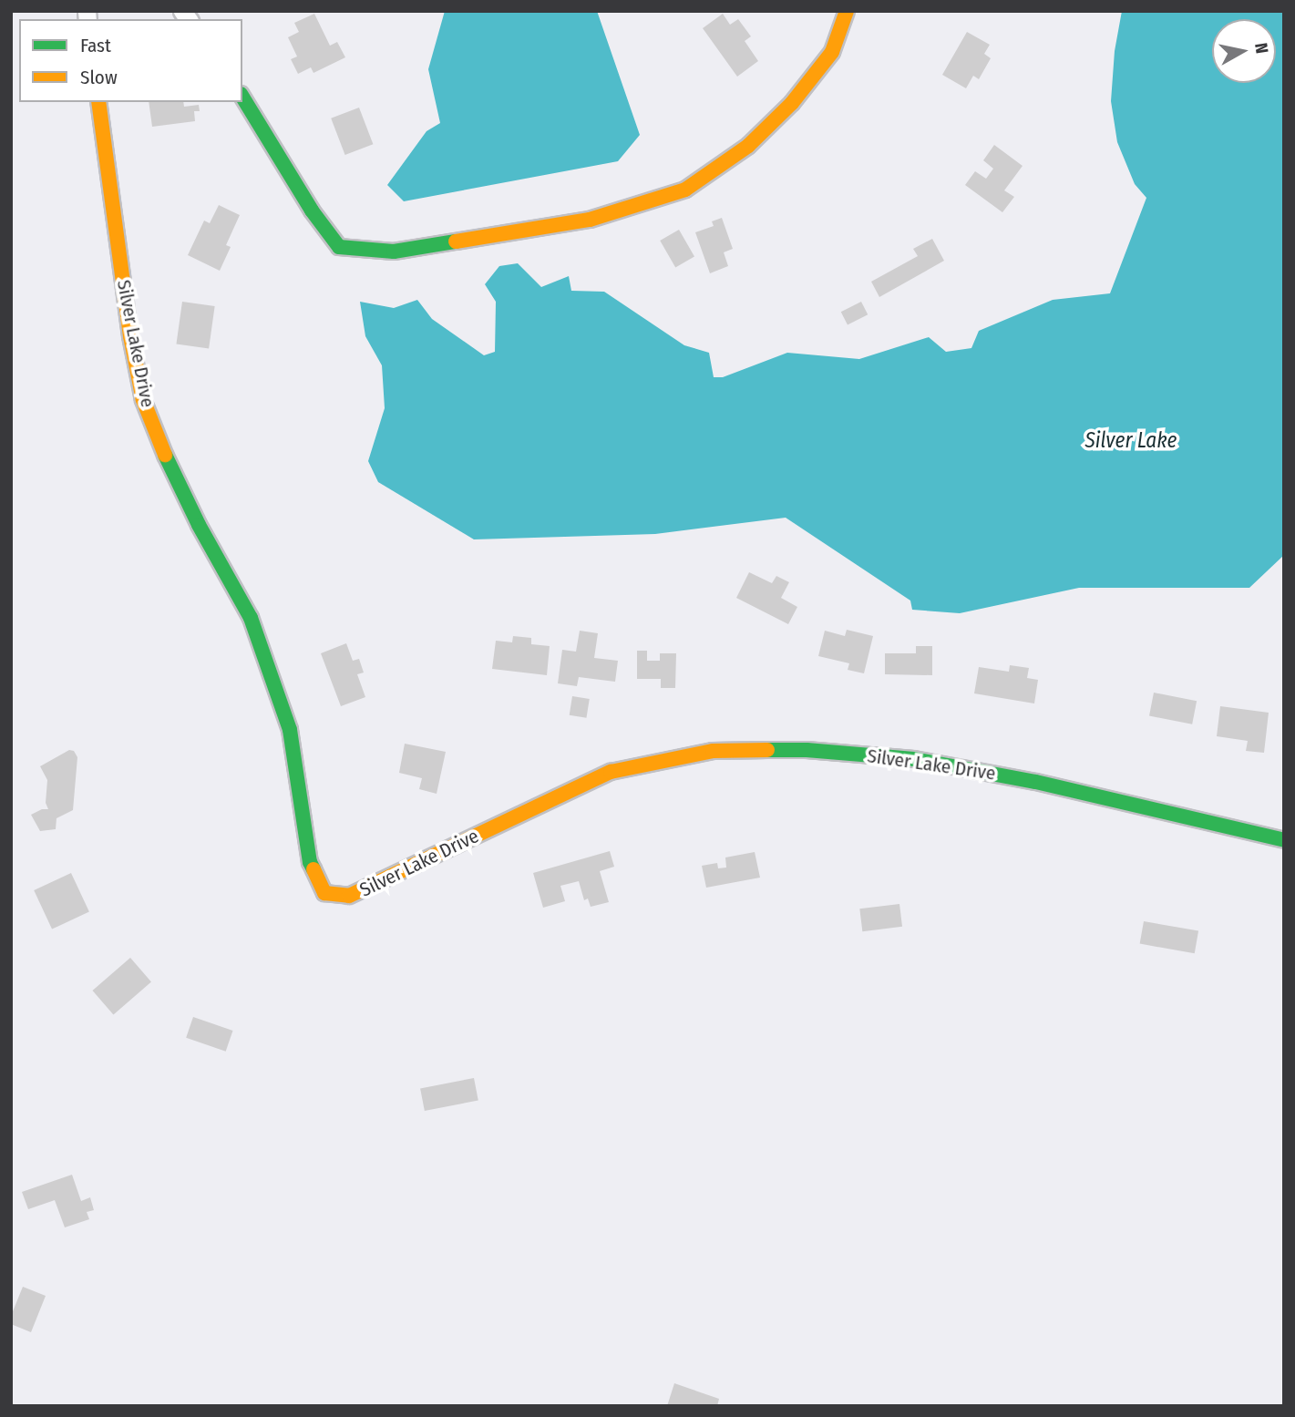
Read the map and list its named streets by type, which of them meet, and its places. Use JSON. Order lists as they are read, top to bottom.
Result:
{
  "streets": {
    "street": ["Silver Lake Drive"]
  },
  "water": ["Silver Lake"],
  "legend": ["Fast", "Slow"],
  "north": "right"
}
